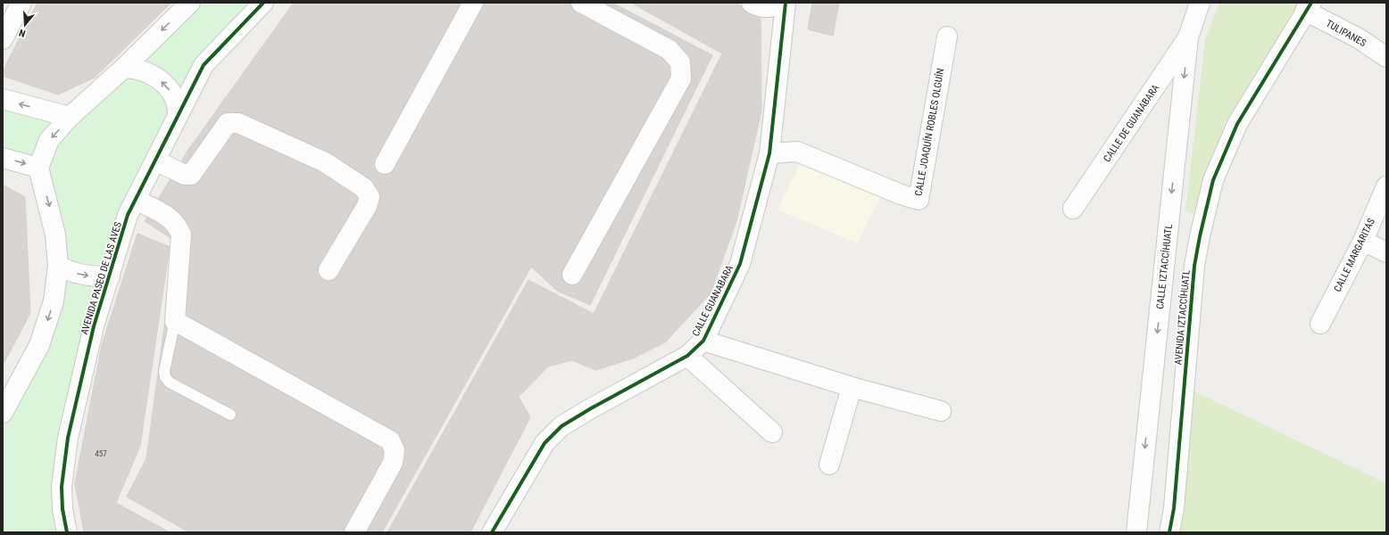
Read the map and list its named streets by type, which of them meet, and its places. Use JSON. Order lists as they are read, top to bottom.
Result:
{
  "streets": {
    "street": [
      "TULIPANES",
      "CALLE DE GUANABARA",
      "CALLE JOAQUÍN ROBLES OLGUÍN",
      "CALLE MARGARITAS",
      "CALLE IZTACCÍHUATL",
      "AVENIDA PASEO DE LAS AVES",
      "CALLE GUANABARA",
      "AVENIDA IZTACCÍHUATL"
    ]
  },
  "crossings": [
    ["TULIPANES", "AVENIDA IZTACCÍHUATL"],
    ["CALLE DE GUANABARA", "CALLE IZTACCÍHUATL"],
    ["CALLE JOAQUÍN ROBLES OLGUÍN", "CALLE GUANABARA"]
  ],
  "one_way": ["CALLE IZTACCÍHUATL"],
  "house_numbers": ["457"],
  "north": "bottom"
}
